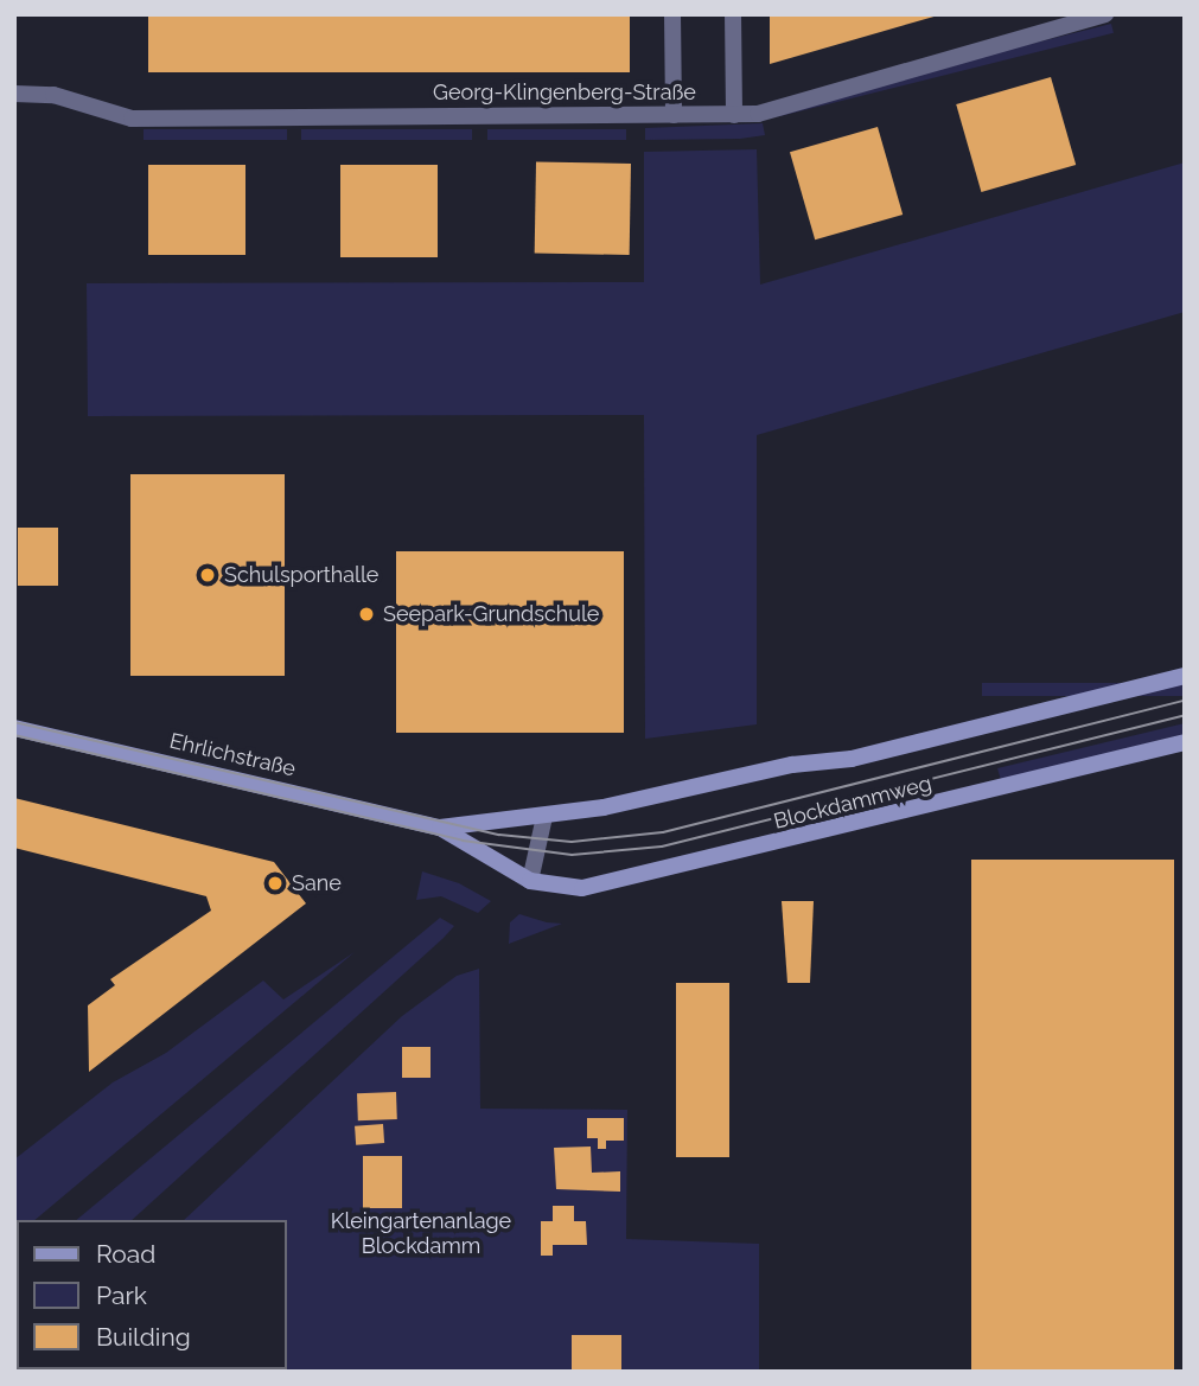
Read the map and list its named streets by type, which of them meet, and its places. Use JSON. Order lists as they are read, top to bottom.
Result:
{
  "streets": {
    "street": ["Georg-Klingenberg-Straße", "Ehrlichstraße", "Blockdammweg"]
  },
  "crossings": [
    ["Ehrlichstraße", "Blockdammweg"]
  ],
  "parks": ["Kleingartenanlage Blockdamm"],
  "places": ["Schulsporthalle", "Seepark-Grundschule", "Sane"],
  "legend": ["Road", "Park", "Building"]
}
